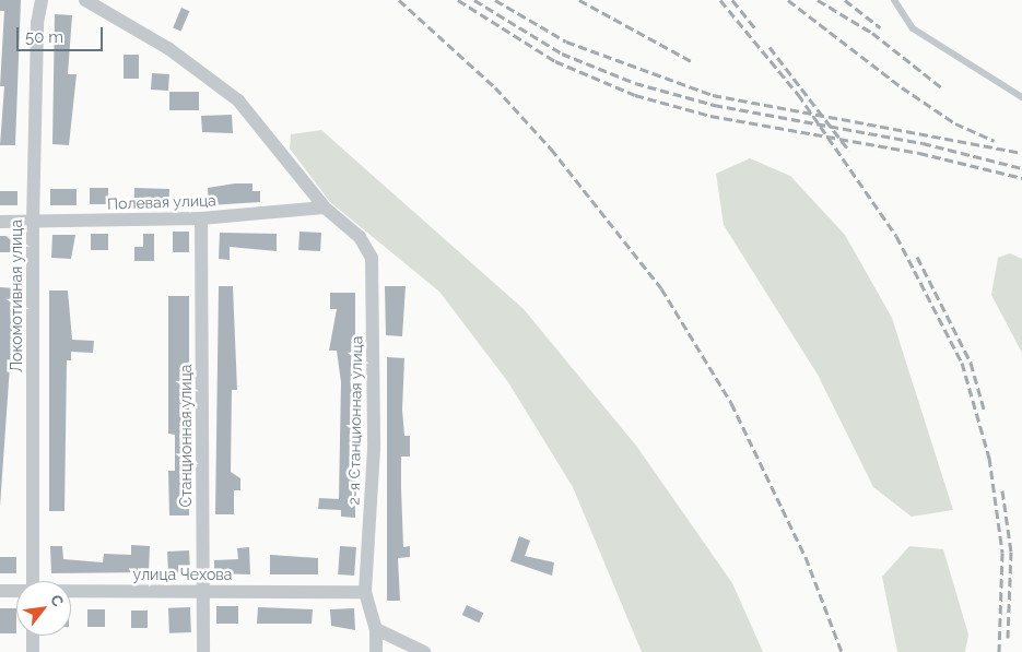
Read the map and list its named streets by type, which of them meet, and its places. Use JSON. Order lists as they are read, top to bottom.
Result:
{
  "streets": {
    "street": [
      "Полевая улица",
      "Локомотивная улица",
      "2-я Станционная улица",
      "Станционная улица",
      "улица Чехова"
    ]
  },
  "crossings": [
    ["Полевая улица", "Локомотивная улица"],
    ["Полевая улица", "2-я Станционная улица"],
    ["Полевая улица", "Станционная улица"],
    ["2-я Станционная улица", "улица Чехова"],
    ["Станционная улица", "улица Чехова"]
  ],
  "scale_bar": "50 m",
  "north": "top right"
}
